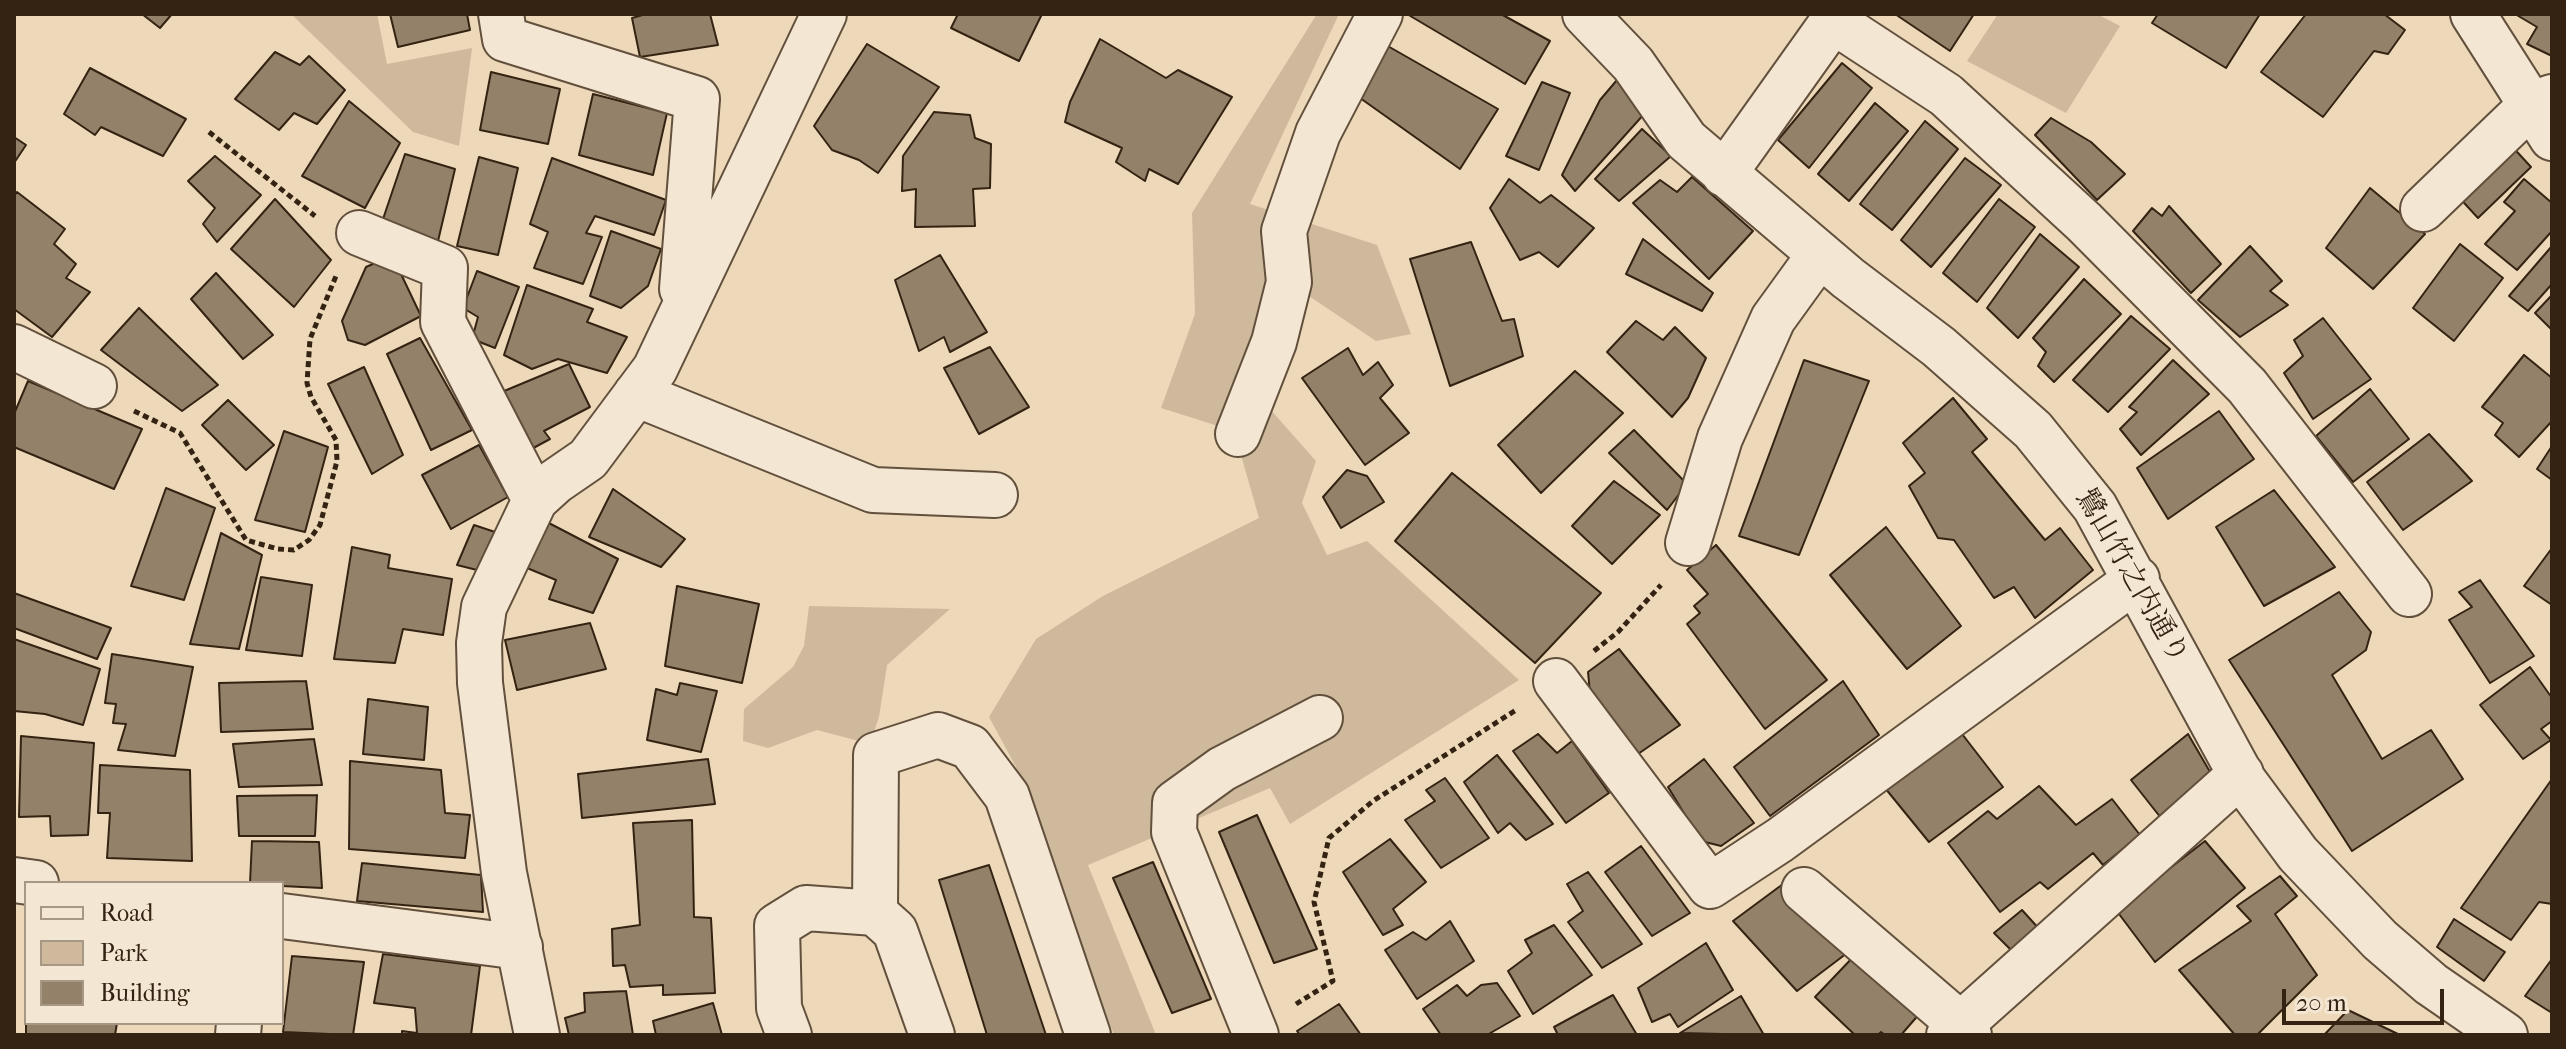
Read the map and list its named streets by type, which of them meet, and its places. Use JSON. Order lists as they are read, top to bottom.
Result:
{
  "streets": {
    "street": ["鷺山竹之内通り"]
  },
  "legend": ["Road", "Park", "Building"],
  "scale_bar": "20 m"
}
